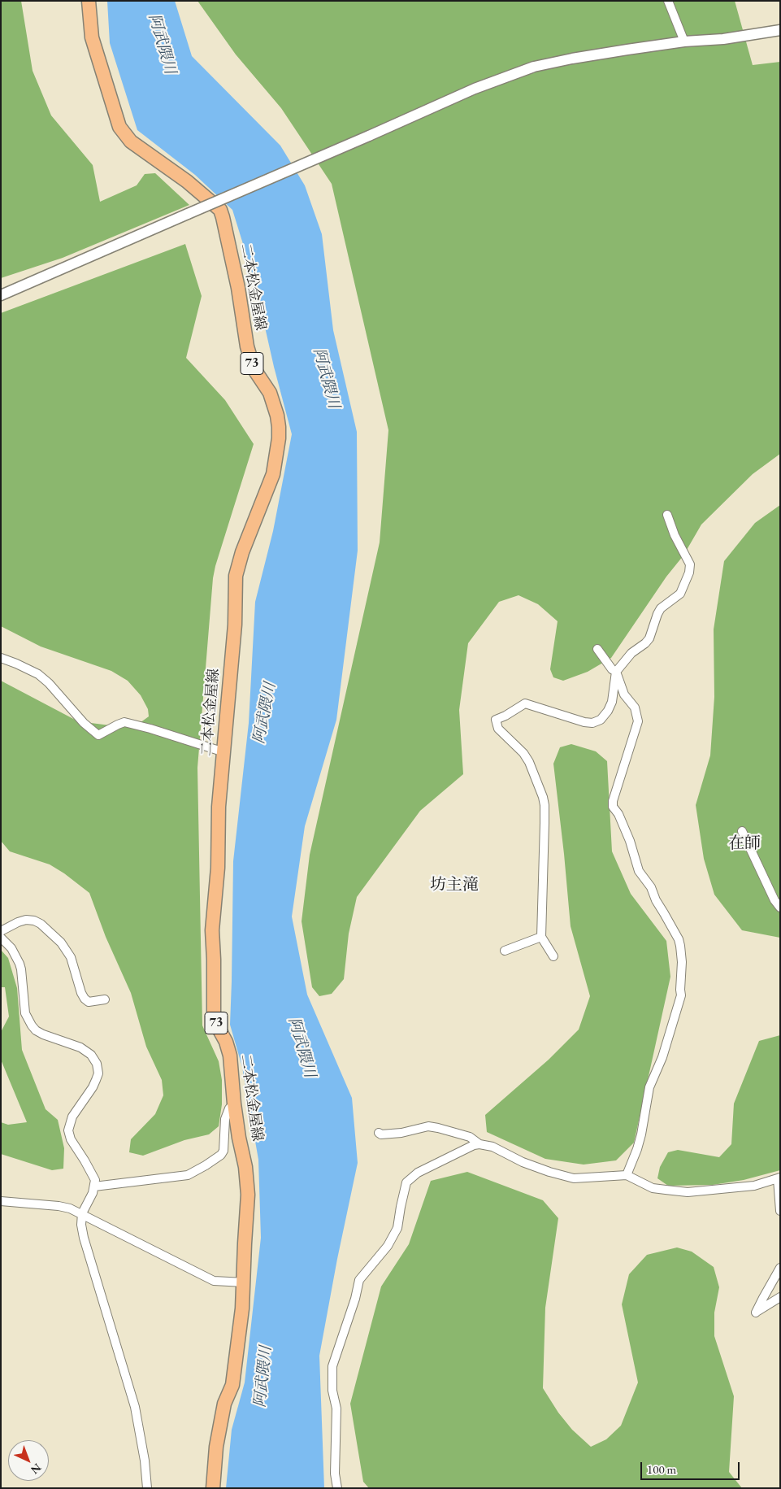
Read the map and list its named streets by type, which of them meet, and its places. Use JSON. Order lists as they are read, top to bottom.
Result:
{
  "streets": {
    "main road": ["二本松金屋線", "73"]
  },
  "districts": ["在師", "坊主滝"],
  "water": ["阿武隈川"],
  "scale_bar": "100 m",
  "north": "bottom right"
}
